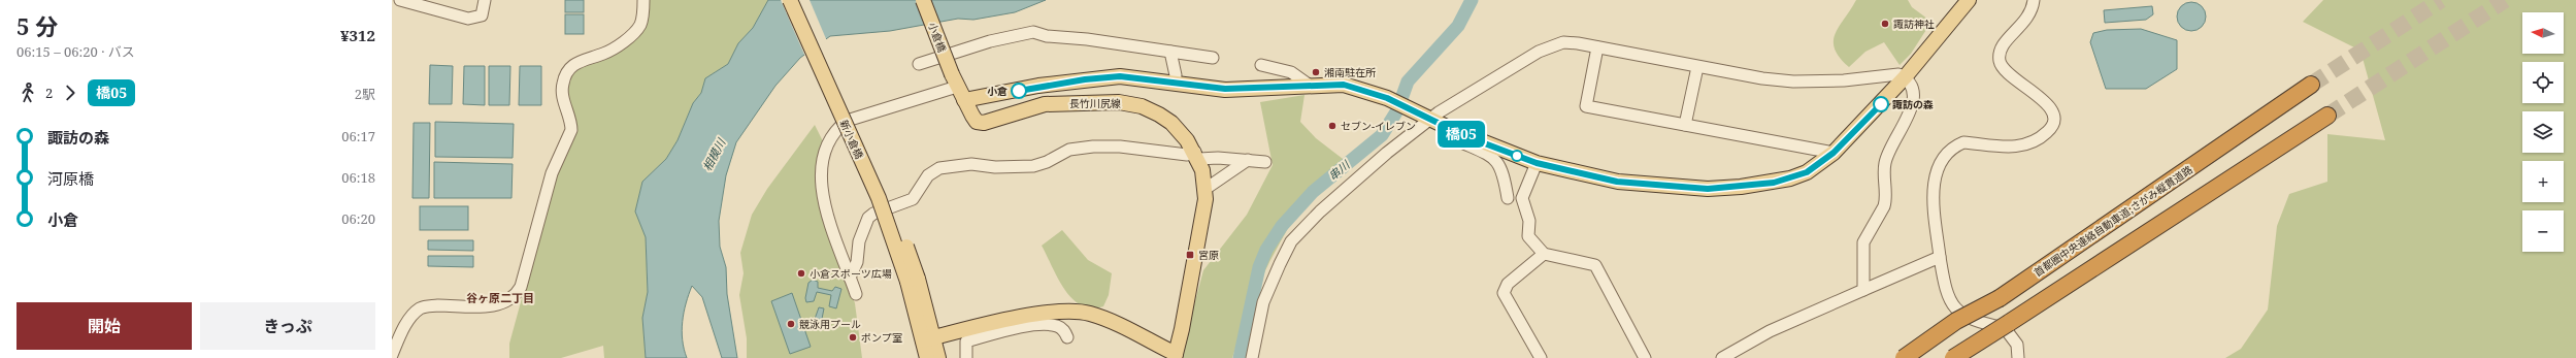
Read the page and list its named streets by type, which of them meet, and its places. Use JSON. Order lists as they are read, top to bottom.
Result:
{
  "streets": {
    "highway": ["首都圏中央連絡自動車道;さがみ縦貫道路"],
    "main road": ["小倉橋", "長竹川尻線", "新小倉橋"]
  },
  "crossings": [
    ["小倉橋", "長竹川尻線"]
  ],
  "districts": ["谷ヶ原二丁目"],
  "water": ["相模川", "串川"],
  "places": {
    "other": [
      "諏訪神社",
      "湘南駐在所",
      "小倉",
      "諏訪の森",
      "セブン-イレブン",
      "小倉スポーツ広場",
      "競泳用プール",
      "ポンプ室"
    ],
    "transit": ["宮原"]
  },
  "lines": ["bus line 橋05"],
  "north": "left",
  "page": {
    "heading": ["5 分", "06:15 – 06:20 · バス", "¥312"],
    "on_map": "橋05",
    "map_buttons": ["+", "−"],
    "legs": ["2", "橋05", "2駅"],
    "list": [
      {
        "name": "諏訪の森",
        "value": "06:17"
      },
      {
        "name": "河原橋",
        "value": "06:18"
      },
      {
        "name": "小倉",
        "value": "06:20"
      }
    ],
    "buttons": ["開始", "きっぷ"]
  }
}
